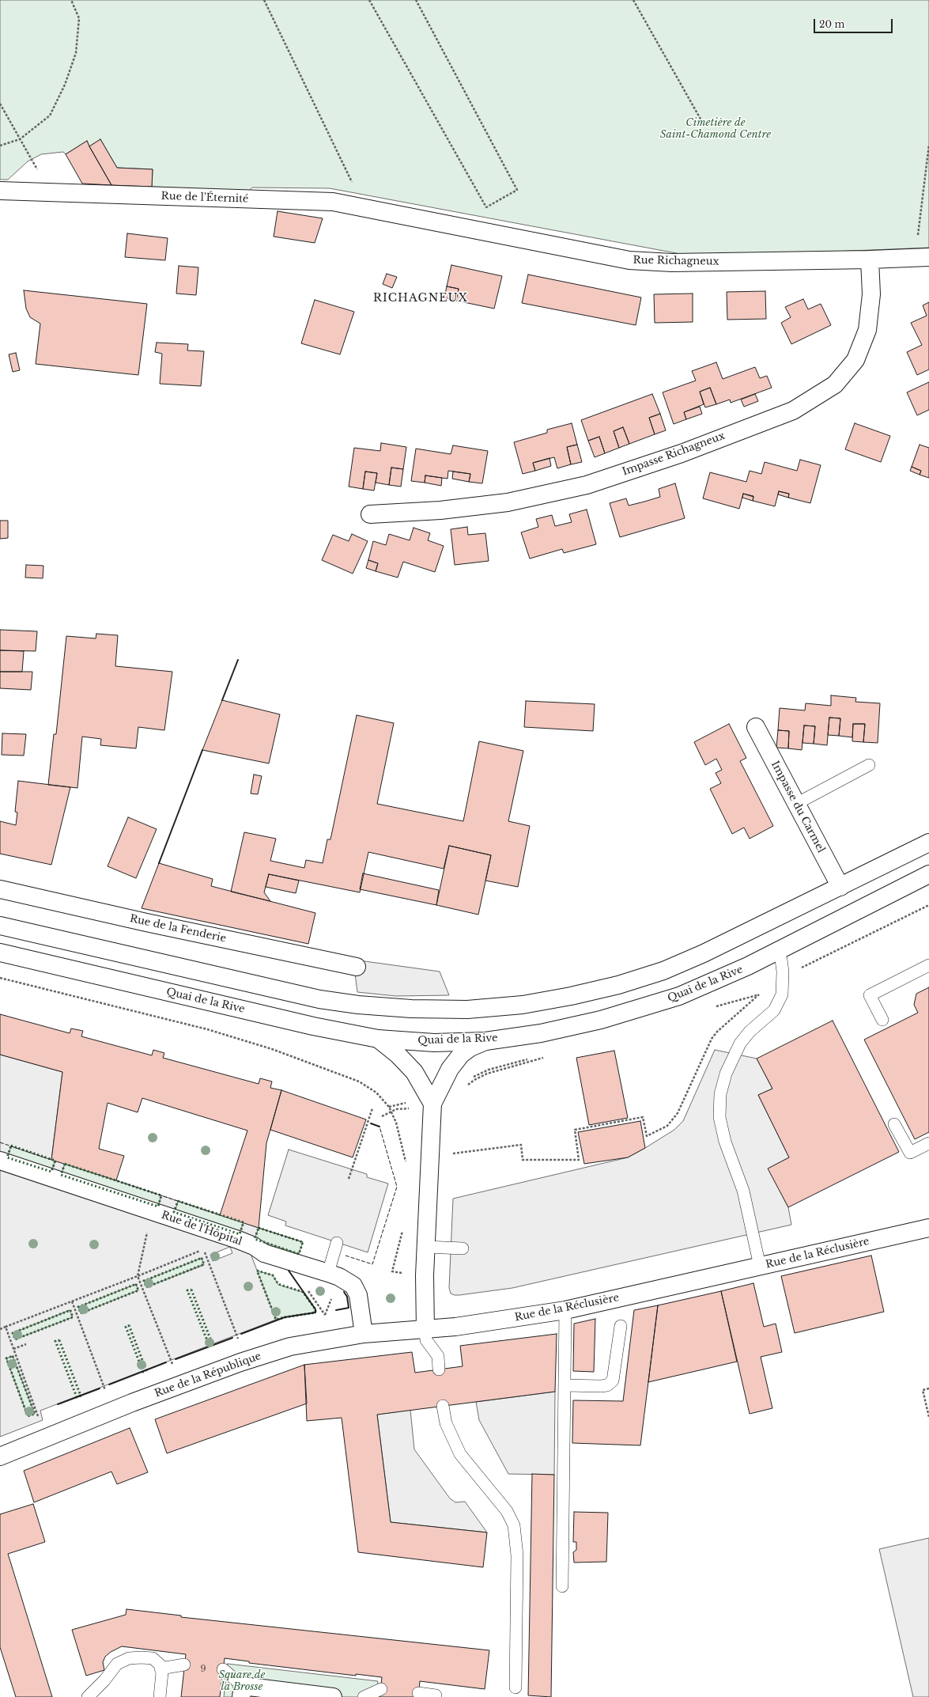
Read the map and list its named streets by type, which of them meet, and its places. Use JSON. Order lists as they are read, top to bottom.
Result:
{
  "streets": {
    "street": [
      "Rue de l'Éternité",
      "Rue Richagneux",
      "Impasse Richagneux",
      "Impasse du Carmel",
      "Rue de la Fenderie",
      "Quai de la Rive",
      "Rue de l'Hôpital",
      "Rue de la Réclusière",
      "Rue de la République"
    ]
  },
  "crossings": [
    ["Rue de l'Éternité", "Rue Richagneux"],
    ["Rue Richagneux", "Impasse Richagneux"],
    ["Rue de l'Hôpital", "Rue de la République"],
    ["Rue de la Réclusière", "Rue de la République"]
  ],
  "districts": ["RICHAGNEUX"],
  "parks": ["Cimetière de Saint-Chamond Centre", "Square de la Brosse"],
  "house_numbers": ["9"],
  "scale_bar": "20 m"
}
